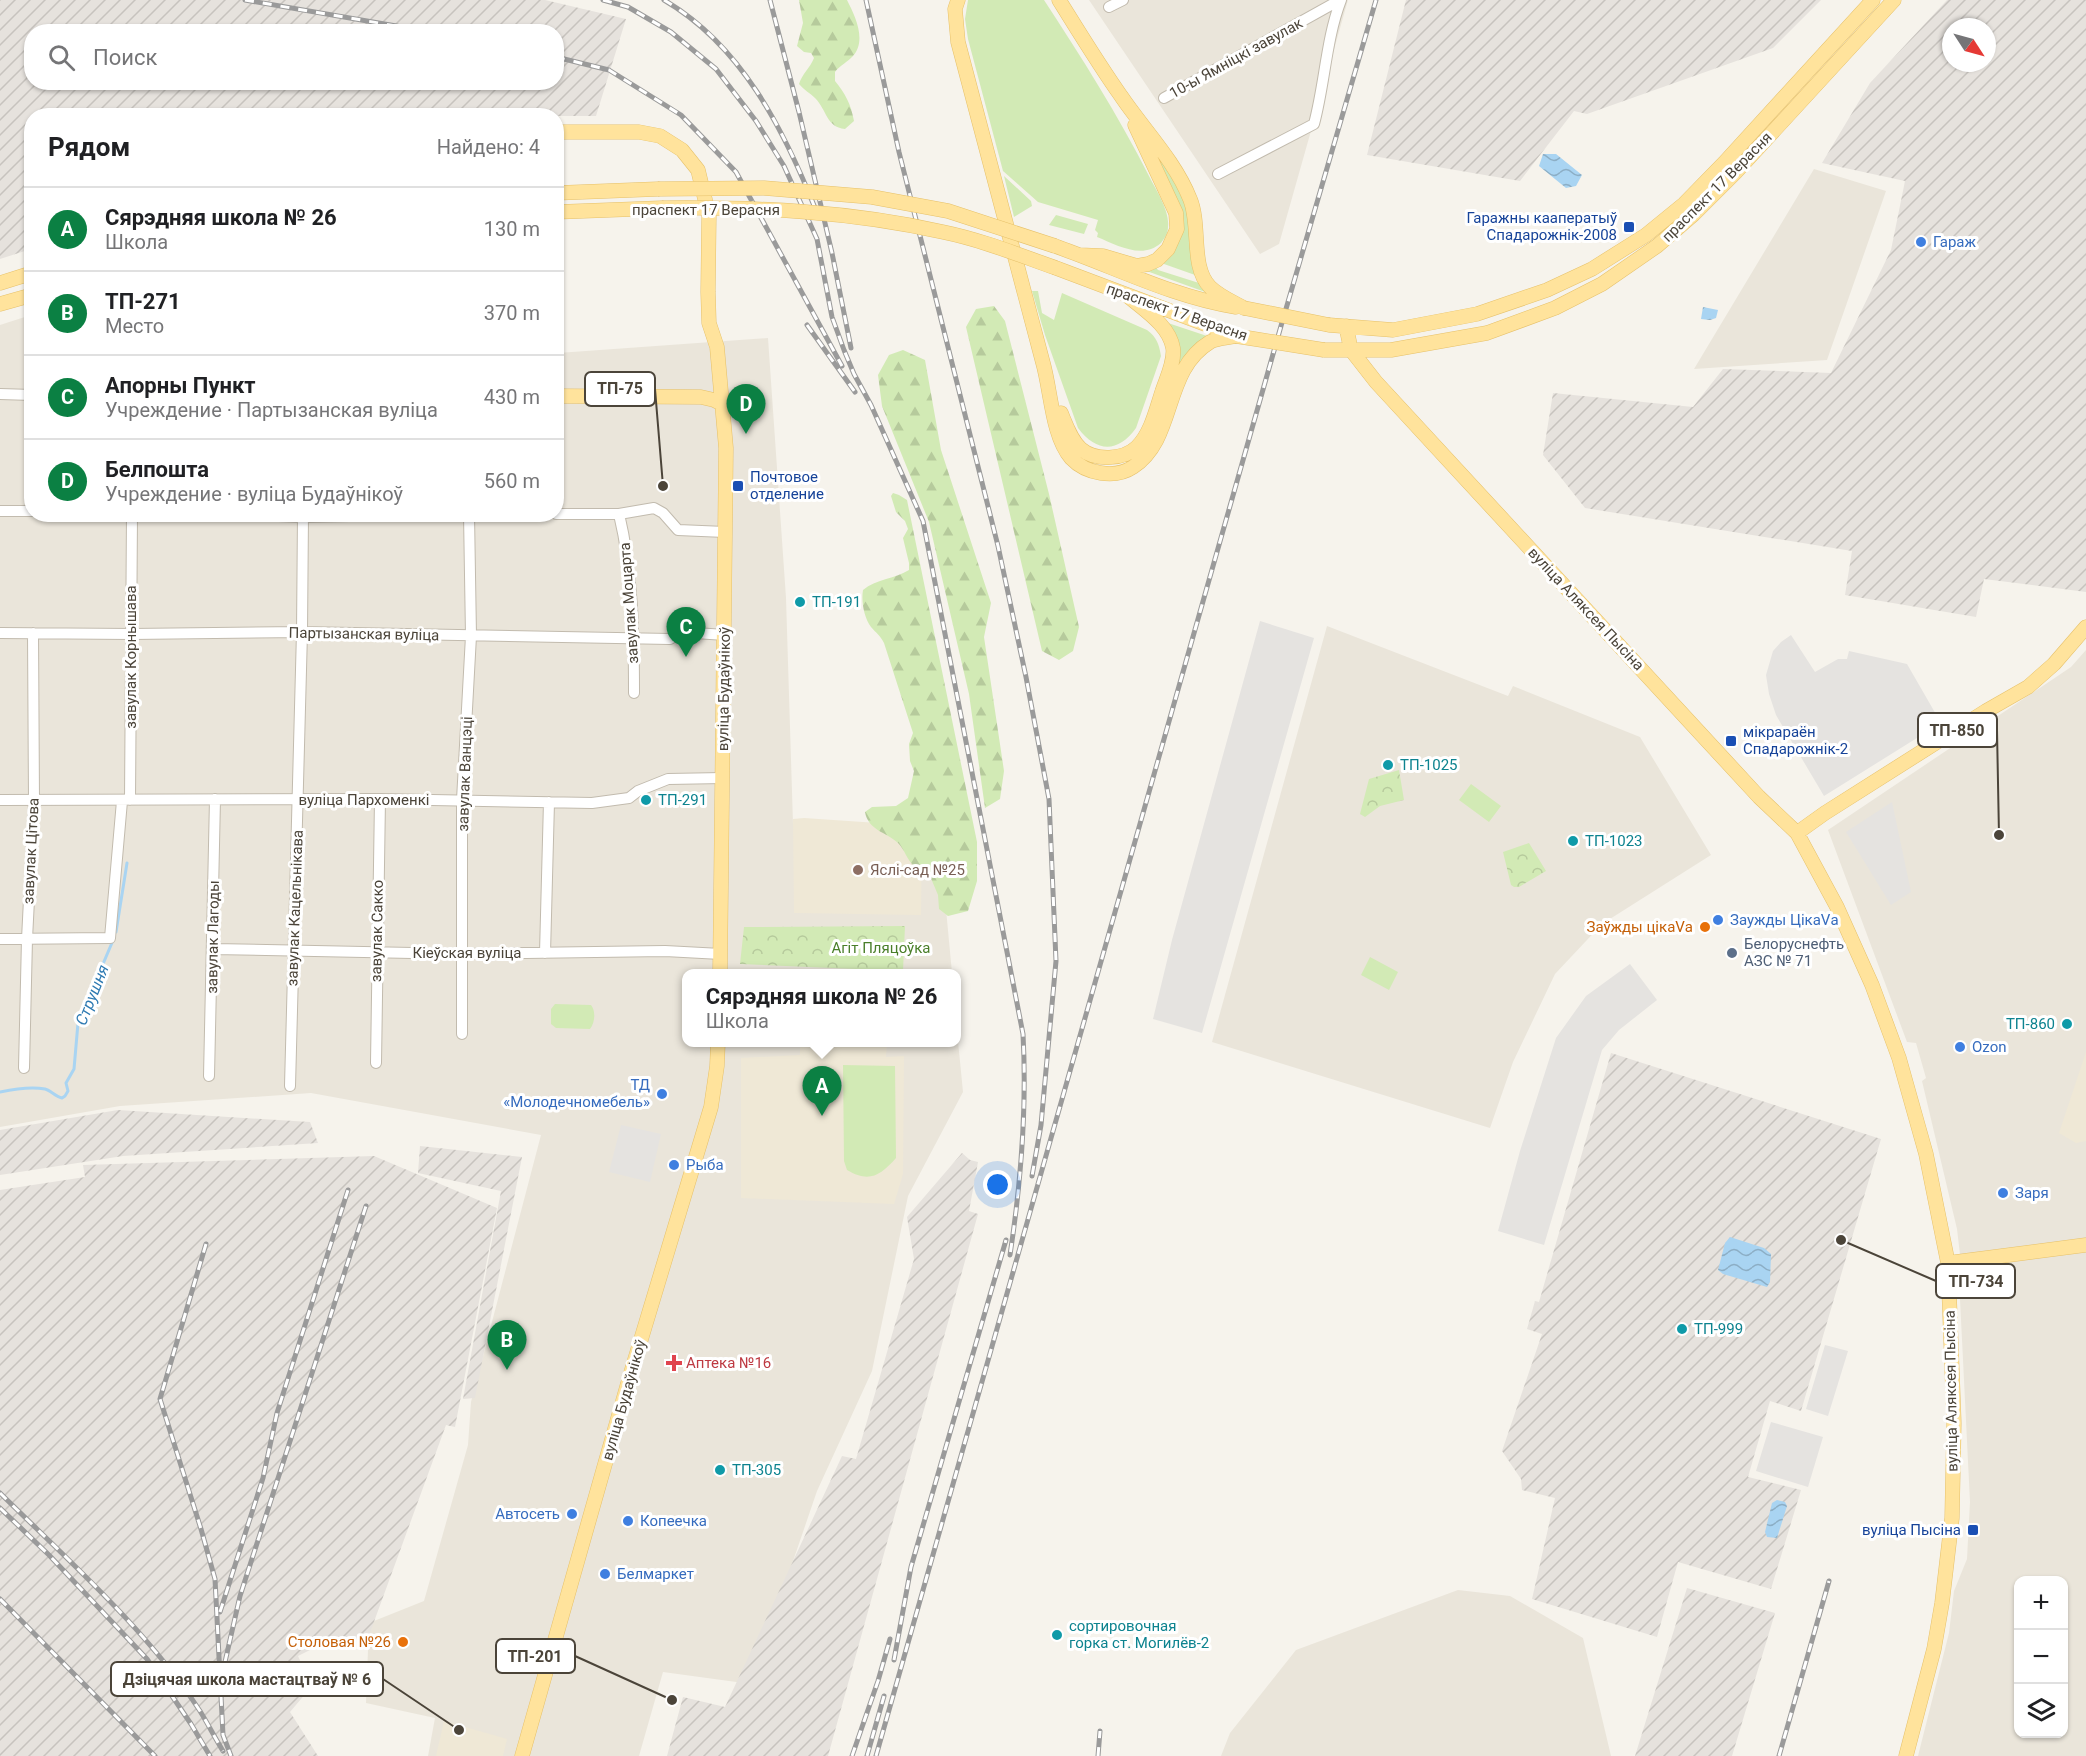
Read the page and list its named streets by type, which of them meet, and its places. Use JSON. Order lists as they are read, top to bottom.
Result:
{
  "streets": {
    "main road": ["праспект 17 Верасня", "вуліца Аляксея Пысіна", "вуліца Будаўнікоў"],
    "street": [
      "10-ы Ямніцкі завулак",
      "завулак Моцарта",
      "Партызанская вуліца",
      "завулак Корнышава",
      "завулак Ванцэці",
      "вуліца Пархоменкі",
      "завулак Цітова",
      "завулак Кацельнікава",
      "завулак Сакко",
      "завулак Лагоды",
      "Кіеўская вуліца"
    ]
  },
  "crossings": [
    ["праспект 17 Верасня", "вуліца Аляксея Пысіна"],
    ["завулак Моцарта", "Партызанская вуліца"],
    ["Партызанская вуліца", "завулак Корнышава"],
    ["Партызанская вуліца", "вуліца Будаўнікоў"],
    ["Партызанская вуліца", "завулак Ванцэці"],
    ["Партызанская вуліца", "завулак Цітова"],
    ["Партызанская вуліца", "завулак Кацельнікава"],
    ["завулак Корнышава", "вуліца Пархоменкі"],
    ["завулак Корнышава", "завулак Цітова"],
    ["вуліца Будаўнікоў", "вуліца Пархоменкі"],
    ["вуліца Будаўнікоў", "Кіеўская вуліца"],
    ["завулак Ванцэці", "вуліца Пархоменкі"],
    ["завулак Ванцэці", "Кіеўская вуліца"],
    ["вуліца Пархоменкі", "завулак Цітова"],
    ["вуліца Пархоменкі", "завулак Кацельнікава"],
    ["вуліца Пархоменкі", "завулак Сакко"],
    ["вуліца Пархоменкі", "завулак Лагоды"],
    ["завулак Кацельнікава", "Кіеўская вуліца"],
    ["завулак Сакко", "Кіеўская вуліца"],
    ["завулак Лагоды", "Кіеўская вуліца"]
  ],
  "water": ["Струшня"],
  "parks": ["Агіт Пляцоўка"],
  "places": {
    "transit": [
      "Гаражны кааператыў Спадарожнік-2008",
      "Почтовое отделение",
      "мікрараён Спадарожнік-2",
      "вуліца Пысіна"
    ],
    "other": [
      "Гараж",
      "ТП-75",
      "ТП-191",
      "ТП-1025",
      "ТП-291",
      "ТП-850",
      "ТП-1023",
      "Яслі-сад №25",
      "Заужды ЦікаVа",
      "Заўжды цікаVа",
      "Белоруснефть АЗС № 71",
      "ТП-860",
      "Ozon",
      "ТД «Молодечномебель»",
      "Рыба",
      "Заря",
      "ТП-734",
      "ТП-999",
      "ТП-305",
      "Автосеть",
      "Копеечка",
      "Белмаркет",
      "сортировочная горка ст. Могилёв-2",
      "Столовая №26",
      "ТП-201",
      "Дзіцячая школа мастацтваў № 6"
    ],
    "health": ["Аптека №16"]
  },
  "north": "bottom right",
  "page": {
    "search": "Поиск",
    "heading": ["Рядом", "Найдено: 4"],
    "list": [
      {
        "mark": "A",
        "name": "Сярэдняя школа № 26",
        "note": "Школа",
        "value": "130 m"
      },
      {
        "mark": "B",
        "name": "ТП-271",
        "note": "Место",
        "value": "370 m"
      },
      {
        "mark": "C",
        "name": "Апорны Пункт",
        "note": "Учреждение · Партызанская вуліца",
        "value": "430 m"
      },
      {
        "mark": "D",
        "name": "Белпошта",
        "note": "Учреждение · вуліца Будаўнікоў",
        "value": "560 m"
      }
    ],
    "pins": [
      "D",
      "C",
      "A",
      "B"
    ],
    "popup": ["Сярэдняя школа № 26", "Школа"],
    "map_buttons": ["+", "−"]
  }
}
